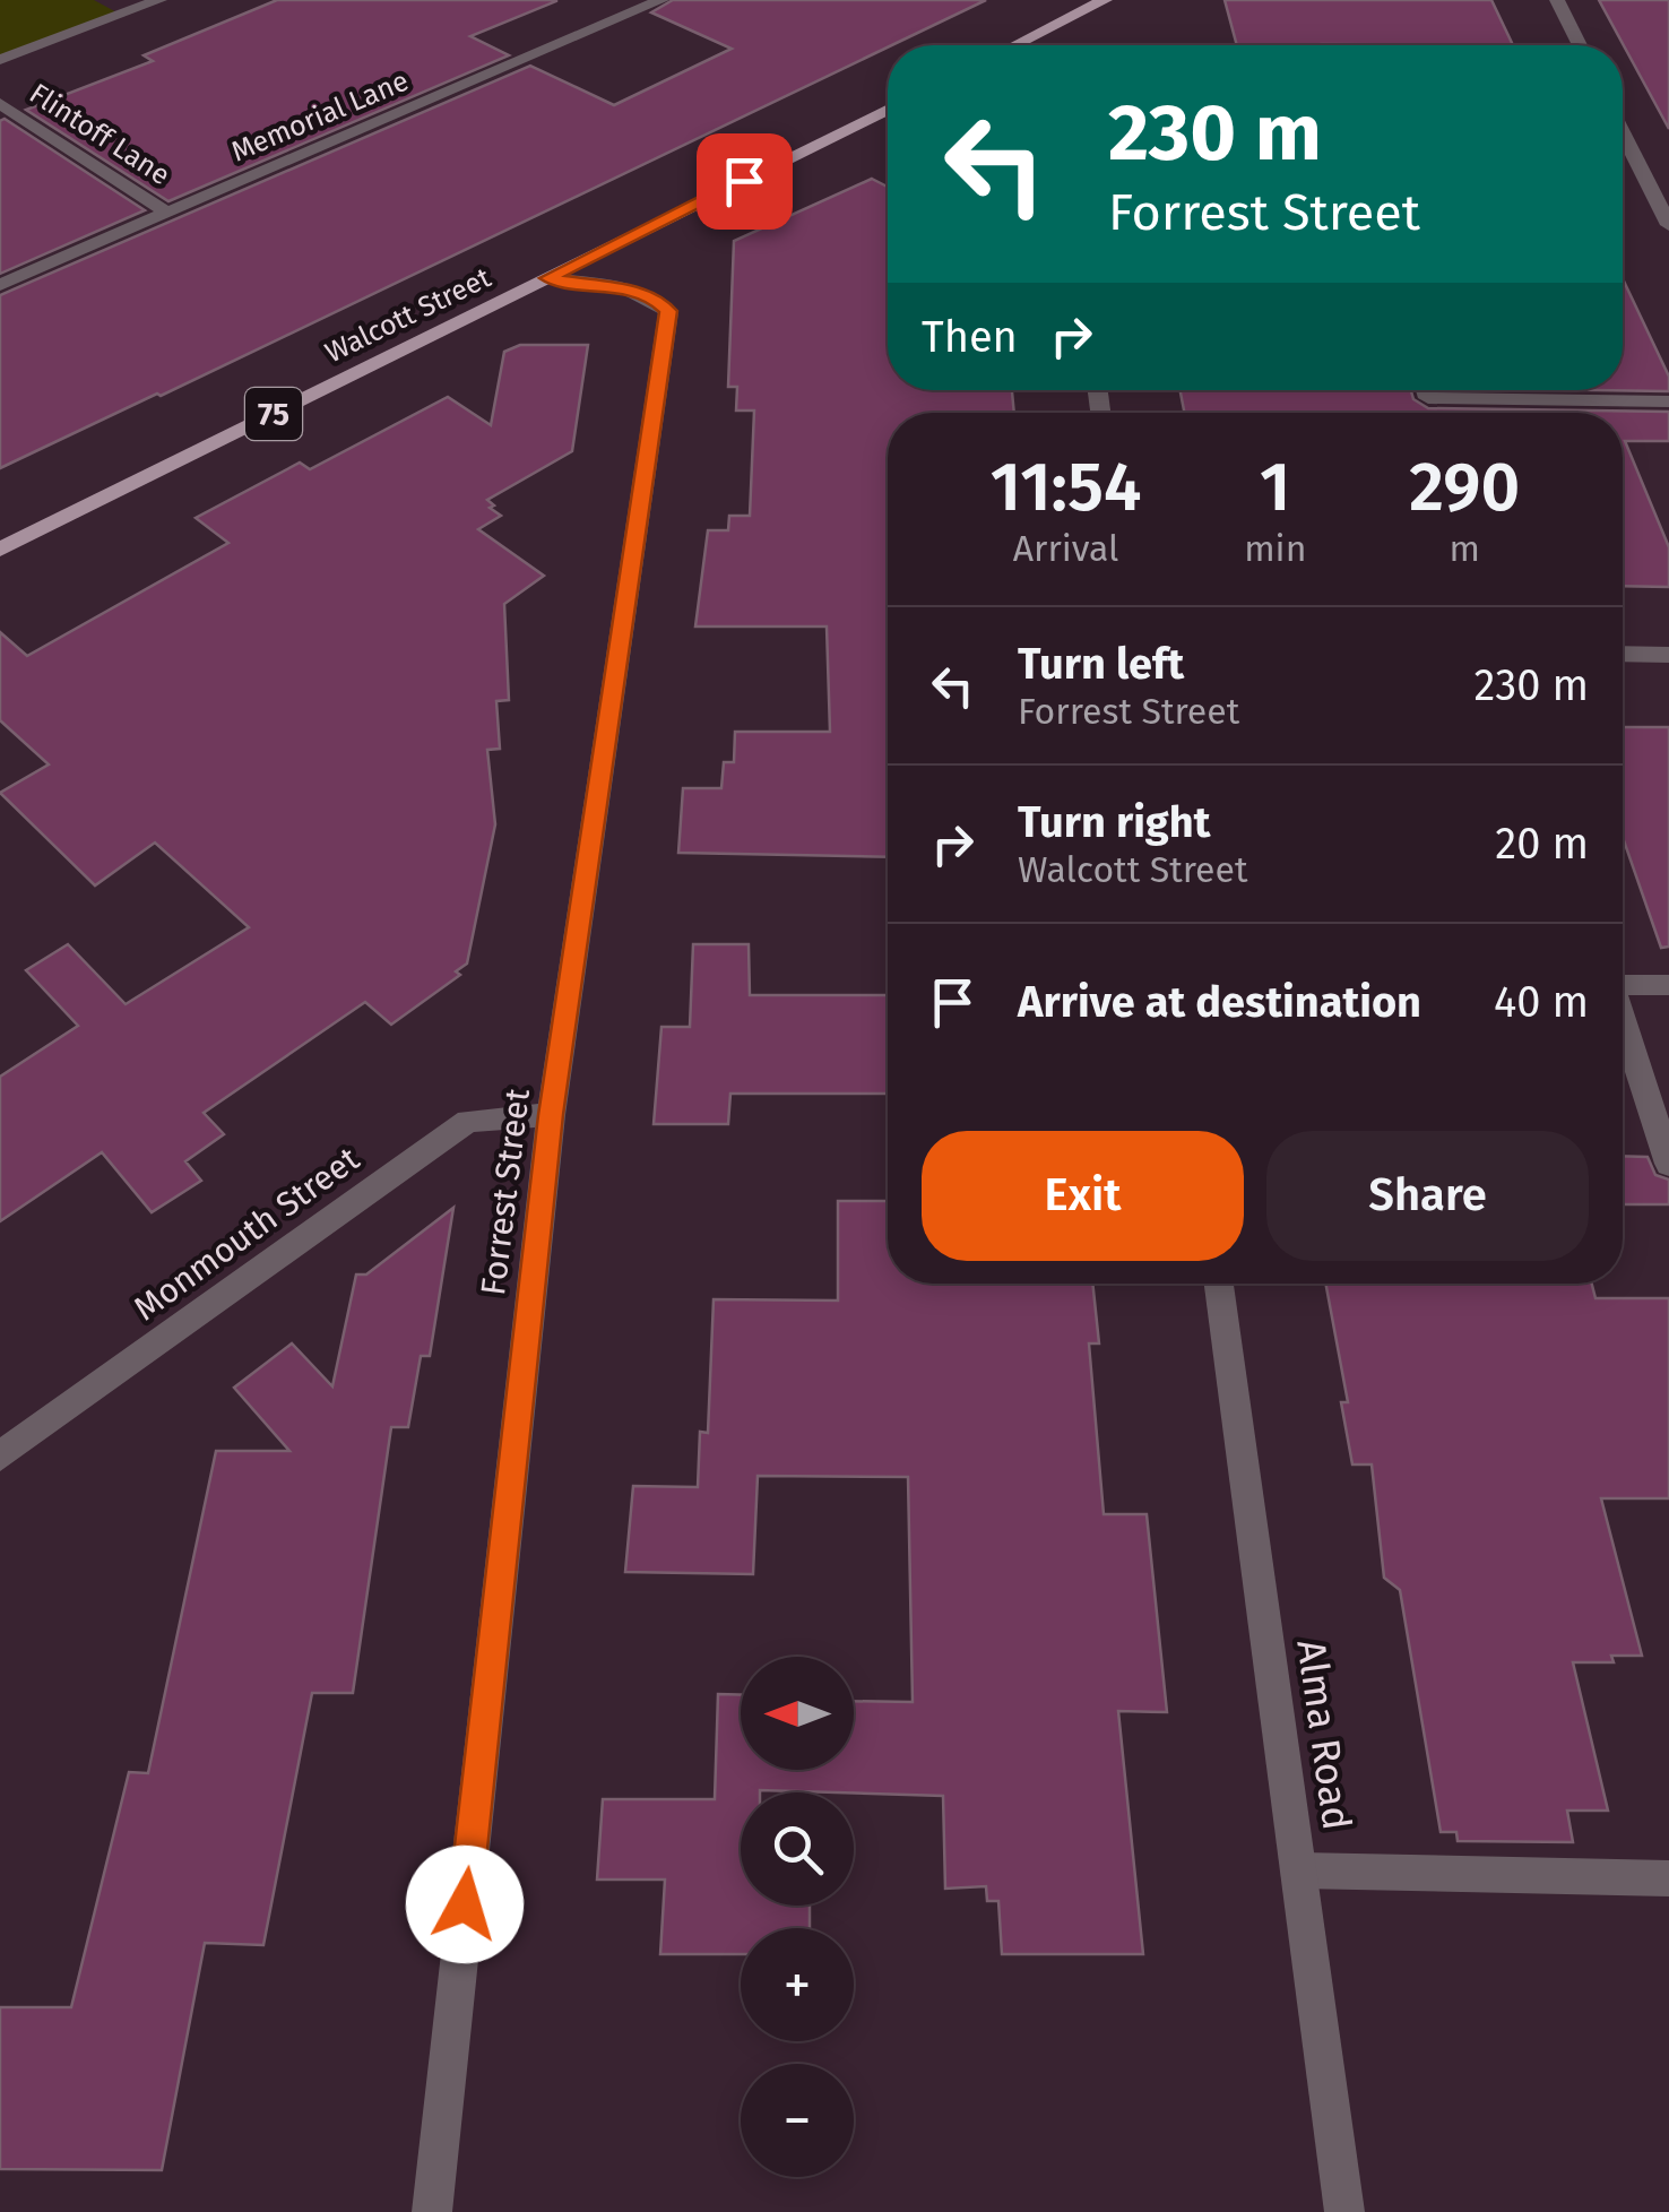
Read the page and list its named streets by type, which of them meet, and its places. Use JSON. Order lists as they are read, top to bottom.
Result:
{
  "streets": {
    "main road": ["Walcott Street", "75"],
    "street": [
      "Memorial Lane",
      "Flintoff Lane",
      "Forrest Street",
      "Monmouth Street",
      "Alma Road"
    ]
  },
  "crossings": [
    ["Memorial Lane", "Flintoff Lane"],
    ["Walcott Street", "Forrest Street"],
    ["Forrest Street", "Monmouth Street"]
  ],
  "north": "left",
  "page": {
    "turn": ["230 m", "Forrest Street"],
    "then": "Then",
    "eta": [
      "11:54",
      "Arrival",
      "1",
      "min",
      "290",
      "m"
    ],
    "list": [
      {
        "name": "Turn left",
        "note": "Forrest Street",
        "value": "230 m"
      },
      {
        "name": "Turn right",
        "note": "Walcott Street",
        "value": "20 m"
      },
      {
        "name": "Arrive at destination",
        "value": "40 m"
      }
    ],
    "buttons": ["Exit", "Share"],
    "map_buttons": ["+", "−"]
  }
}
